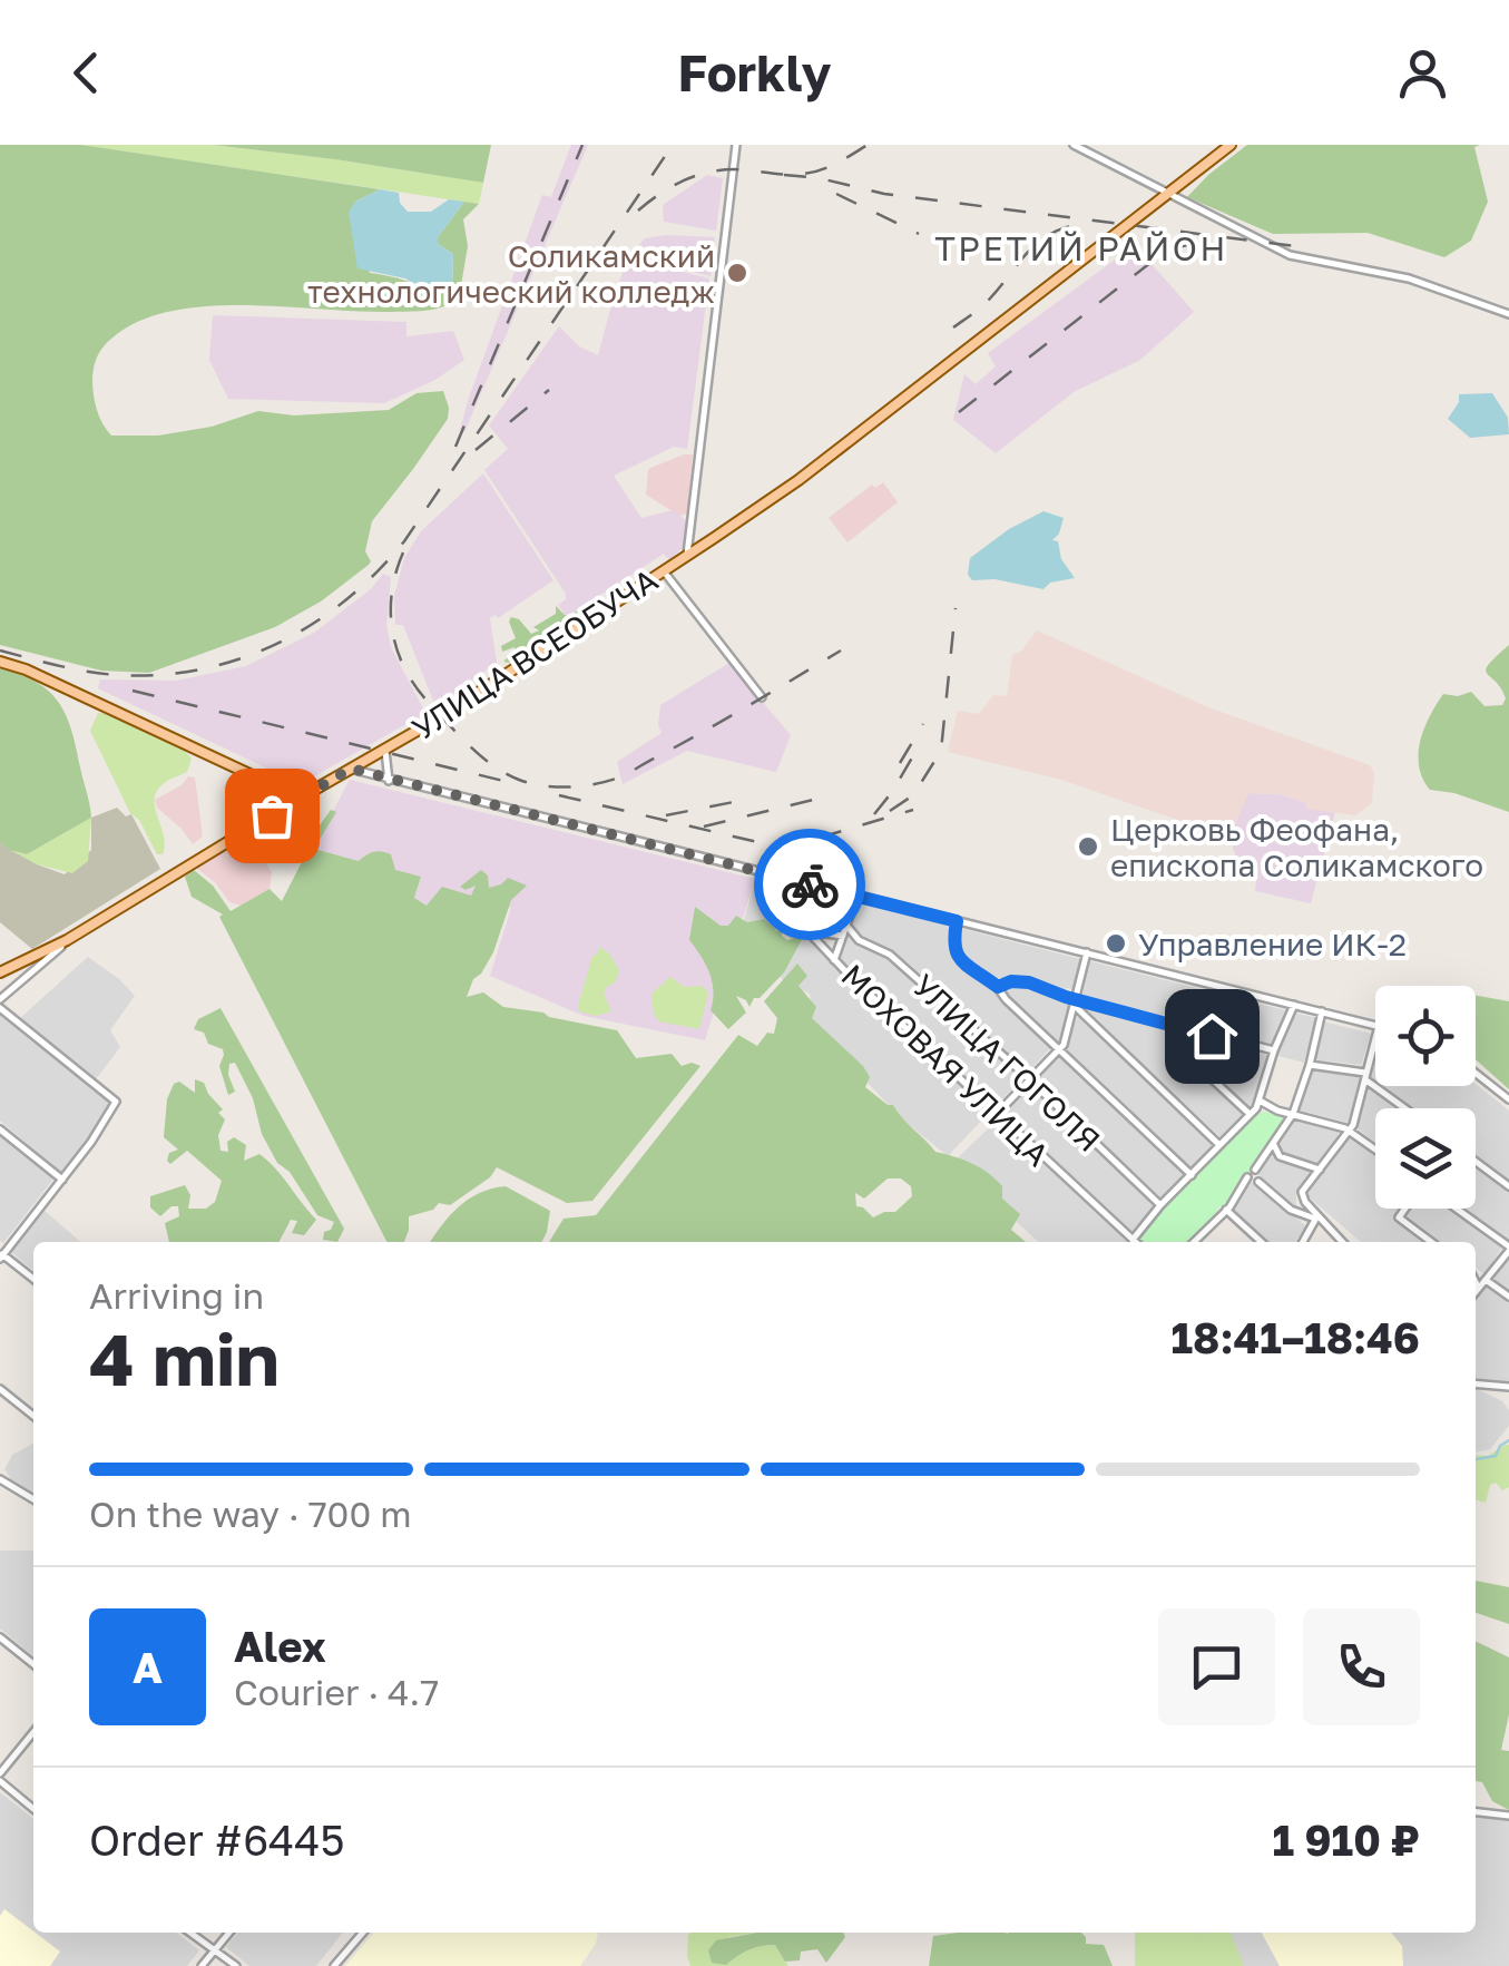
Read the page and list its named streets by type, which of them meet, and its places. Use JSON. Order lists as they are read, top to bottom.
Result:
{
  "streets": {
    "main road": ["УЛИЦА ВСЕОБУЧА"],
    "street": ["УЛИЦА ГОГОЛЯ", "МОХОВАЯ УЛИЦА"]
  },
  "crossings": [
    ["УЛИЦА ГОГОЛЯ", "МОХОВАЯ УЛИЦА"]
  ],
  "districts": ["ТРЕТИЙ РАЙОН"],
  "places": ["Соликамский технологический колледж", "Церковь Феофана, епископа Соликамского", "Управление ИК-2"],
  "page": {
    "header": "Forkly",
    "heading": ["4 min", "Arriving in", "18:41–18:46"],
    "panel": [
      "Alex",
      "Courier · 4.7",
      "Order #6445",
      "1 910 ₽"
    ],
    "bar": "On the way · 700 m",
    "round": "A"
  }
}
